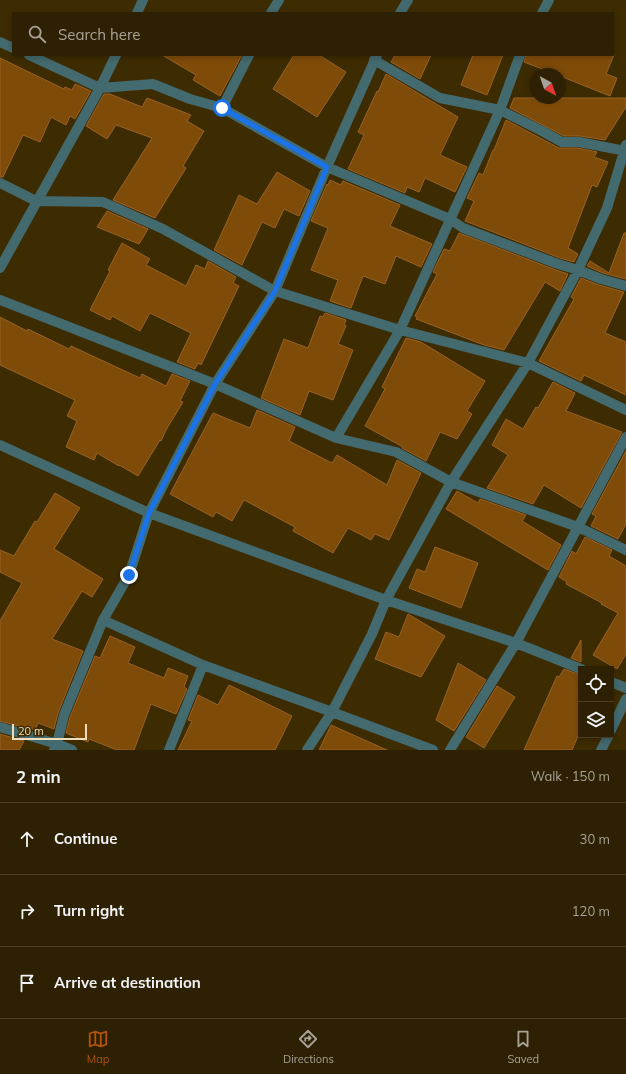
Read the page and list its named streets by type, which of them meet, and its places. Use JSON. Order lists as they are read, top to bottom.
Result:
{
  "scale_bar": "20 m",
  "north": "bottom right",
  "page": {
    "search": "Search here",
    "scale": "20 m",
    "heading": ["2 min", "Walk · 150 m"],
    "list": [
      ["Continue", "30 m"],
      ["Turn right", "120 m"],
      "Arrive at destination"
    ],
    "nav": ["Map", "Directions", "Saved"]
  }
}
